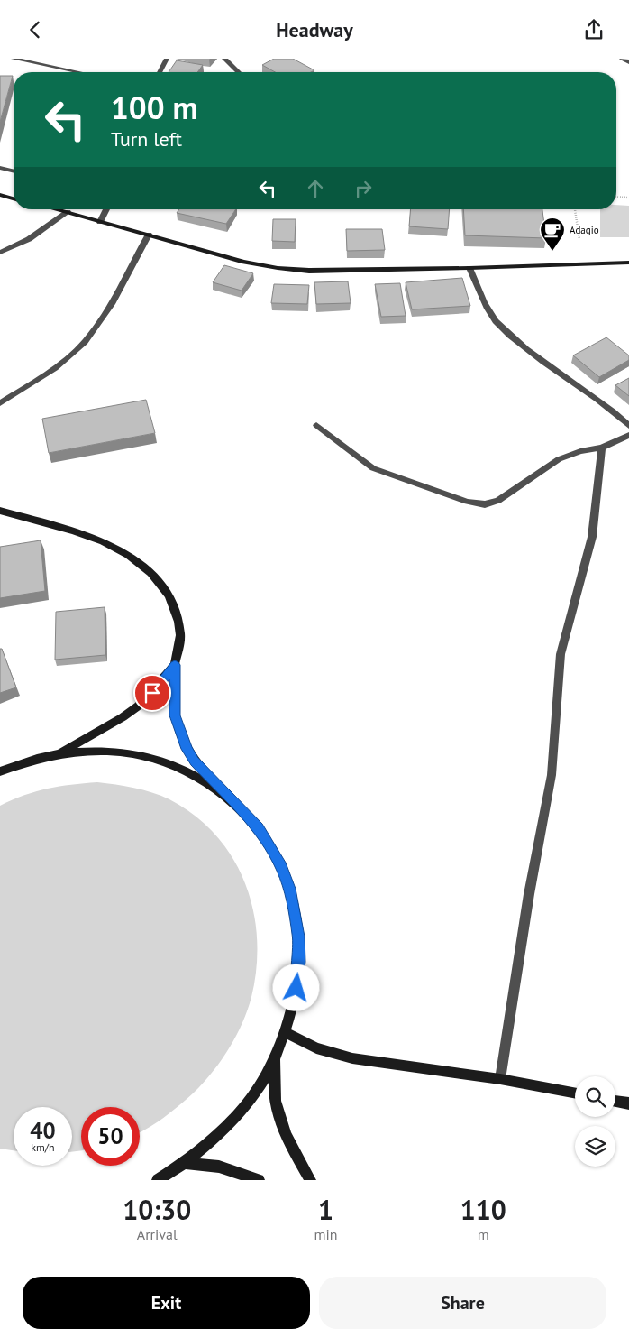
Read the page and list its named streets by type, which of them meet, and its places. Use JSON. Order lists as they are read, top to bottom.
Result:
{
  "places": {
    "cafe": ["Adagio"]
  },
  "page": {
    "header": "Headway",
    "turn": ["100 m", "Turn left"],
    "speed": "40 km/h",
    "limit": "50",
    "eta": [
      "10:30",
      "Arrival",
      "1",
      "min",
      "110",
      "m"
    ],
    "buttons": ["Exit", "Share"]
  }
}
